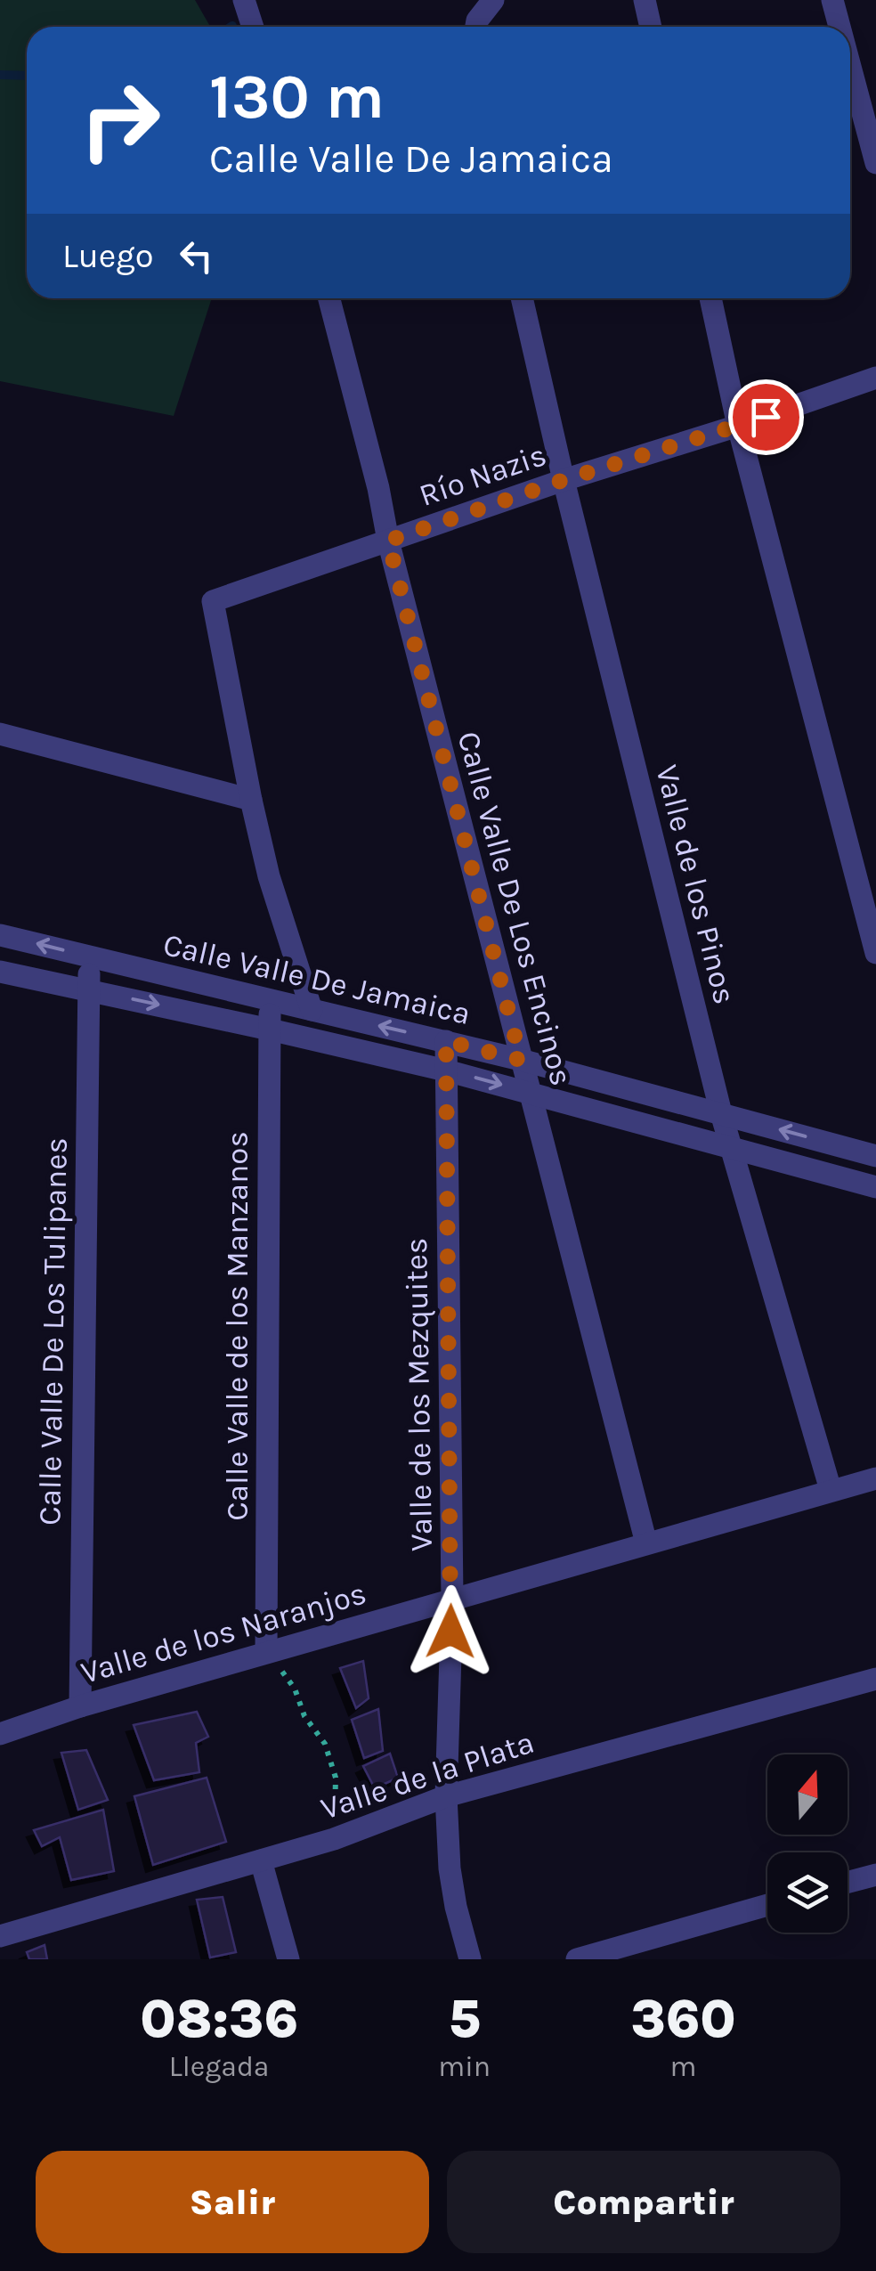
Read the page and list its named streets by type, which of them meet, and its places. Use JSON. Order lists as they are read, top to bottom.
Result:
{
  "streets": {
    "street": [
      "Río Nazis",
      "Valle de los Pinos",
      "Calle Valle De Los Encinos",
      "Calle Valle De Jamaica",
      "Calle Valle de los Manzanos",
      "Calle Valle De Los Tulipanes",
      "Valle de los Mezquites",
      "Valle de los Naranjos",
      "Valle de la Plata"
    ]
  },
  "crossings": [
    ["Río Nazis", "Valle de los Pinos"],
    ["Río Nazis", "Calle Valle De Los Encinos"],
    ["Valle de los Pinos", "Calle Valle De Jamaica"],
    ["Valle de los Pinos", "Valle de los Naranjos"],
    ["Calle Valle De Los Encinos", "Calle Valle De Jamaica"],
    ["Calle Valle De Los Encinos", "Valle de los Naranjos"],
    ["Calle Valle De Jamaica", "Calle Valle de los Manzanos"],
    ["Calle Valle De Jamaica", "Calle Valle De Los Tulipanes"],
    ["Calle Valle De Jamaica", "Valle de los Mezquites"],
    ["Calle Valle de los Manzanos", "Valle de los Naranjos"],
    ["Calle Valle De Los Tulipanes", "Valle de los Naranjos"],
    ["Valle de los Mezquites", "Valle de los Naranjos"],
    ["Valle de los Mezquites", "Valle de la Plata"]
  ],
  "north": "top",
  "page": {
    "turn": ["130 m", "Calle Valle De Jamaica"],
    "then": "Luego",
    "eta": [
      "08:36",
      "Llegada",
      "5",
      "min",
      "360",
      "m"
    ],
    "buttons": ["Salir", "Compartir"]
  }
}
